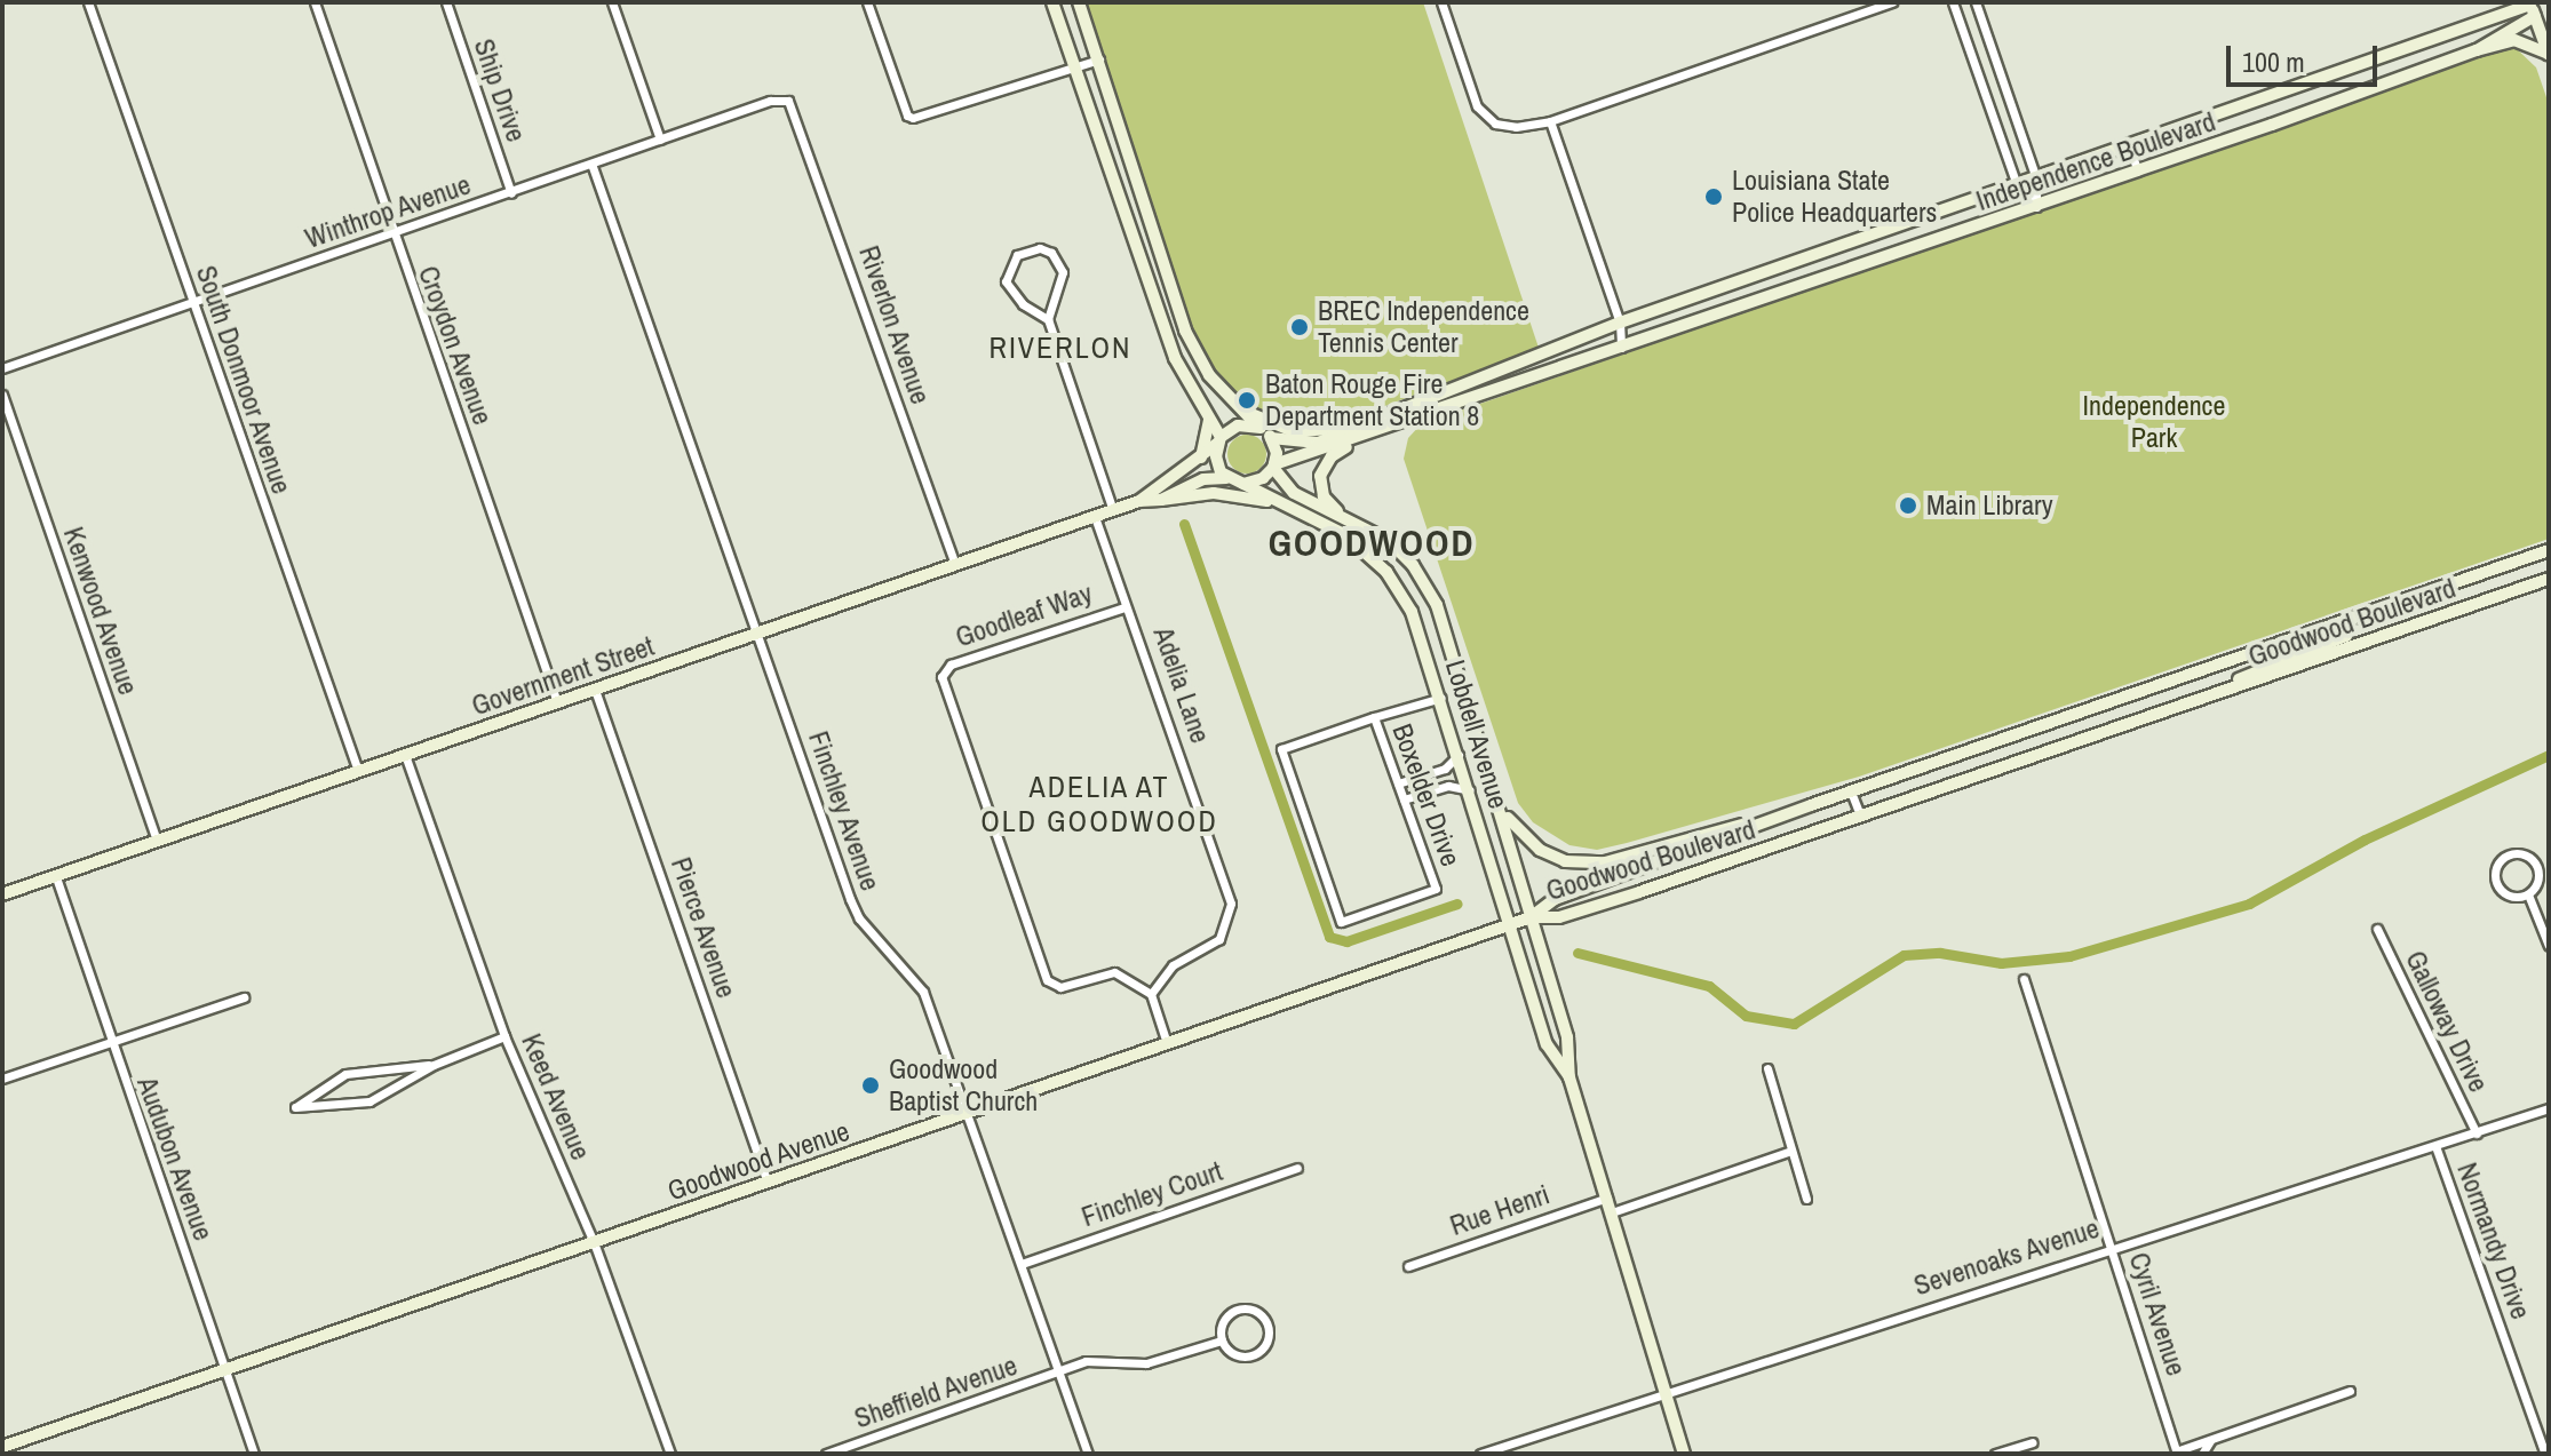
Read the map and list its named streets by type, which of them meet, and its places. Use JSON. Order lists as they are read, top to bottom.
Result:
{
  "streets": {
    "main road": [
      "Independence Boulevard",
      "Goodwood Boulevard",
      "Government Street",
      "Lobdell Avenue",
      "Goodwood Avenue"
    ],
    "street": [
      "Ship Drive",
      "Winthrop Avenue",
      "Riverlon Avenue",
      "Croydon Avenue",
      "South Donmoor Avenue",
      "Kenwood Avenue",
      "Goodleaf Way",
      "Adelia Lane",
      "Boxelder Drive",
      "Finchley Avenue",
      "Pierce Avenue",
      "Galloway Drive",
      "Keed Avenue",
      "Audubon Avenue",
      "Finchley Court",
      "Rue Henri",
      "Normandy Drive",
      "Sevenoaks Avenue",
      "Cyril Avenue",
      "Sheffield Avenue"
    ]
  },
  "crossings": [
    ["Ship Drive", "Winthrop Avenue"],
    ["Winthrop Avenue", "Riverlon Avenue"],
    ["Winthrop Avenue", "Croydon Avenue"],
    ["Winthrop Avenue", "South Donmoor Avenue"],
    ["Winthrop Avenue", "Finchley Avenue"],
    ["Riverlon Avenue", "Government Street"],
    ["Croydon Avenue", "Government Street"],
    ["South Donmoor Avenue", "Government Street"],
    ["Kenwood Avenue", "Government Street"],
    ["Goodleaf Way", "Adelia Lane"],
    ["Goodwood Boulevard", "Lobdell Avenue"],
    ["Goodwood Boulevard", "Goodwood Avenue"],
    ["Government Street", "Adelia Lane"],
    ["Government Street", "Lobdell Avenue"],
    ["Government Street", "Finchley Avenue"],
    ["Government Street", "Pierce Avenue"],
    ["Government Street", "Keed Avenue"],
    ["Government Street", "Audubon Avenue"],
    ["Lobdell Avenue", "Goodwood Avenue"],
    ["Lobdell Avenue", "Rue Henri"],
    ["Lobdell Avenue", "Sevenoaks Avenue"],
    ["Finchley Avenue", "Goodwood Avenue"],
    ["Finchley Avenue", "Finchley Court"],
    ["Finchley Avenue", "Sheffield Avenue"],
    ["Pierce Avenue", "Goodwood Avenue"],
    ["Galloway Drive", "Sevenoaks Avenue"],
    ["Keed Avenue", "Goodwood Avenue"],
    ["Audubon Avenue", "Goodwood Avenue"],
    ["Normandy Drive", "Sevenoaks Avenue"],
    ["Sevenoaks Avenue", "Cyril Avenue"]
  ],
  "districts": ["RIVERLON", "GOODWOOD", "ADELIA AT OLD GOODWOOD"],
  "parks": ["Independence Park"],
  "places": [
    "Louisiana State Police Headquarters",
    "BREC Independence Tennis Center",
    "Baton Rouge Fire Department Station 8",
    "Main Library",
    "Goodwood Baptist Church"
  ],
  "scale_bar": "100 m"
}
